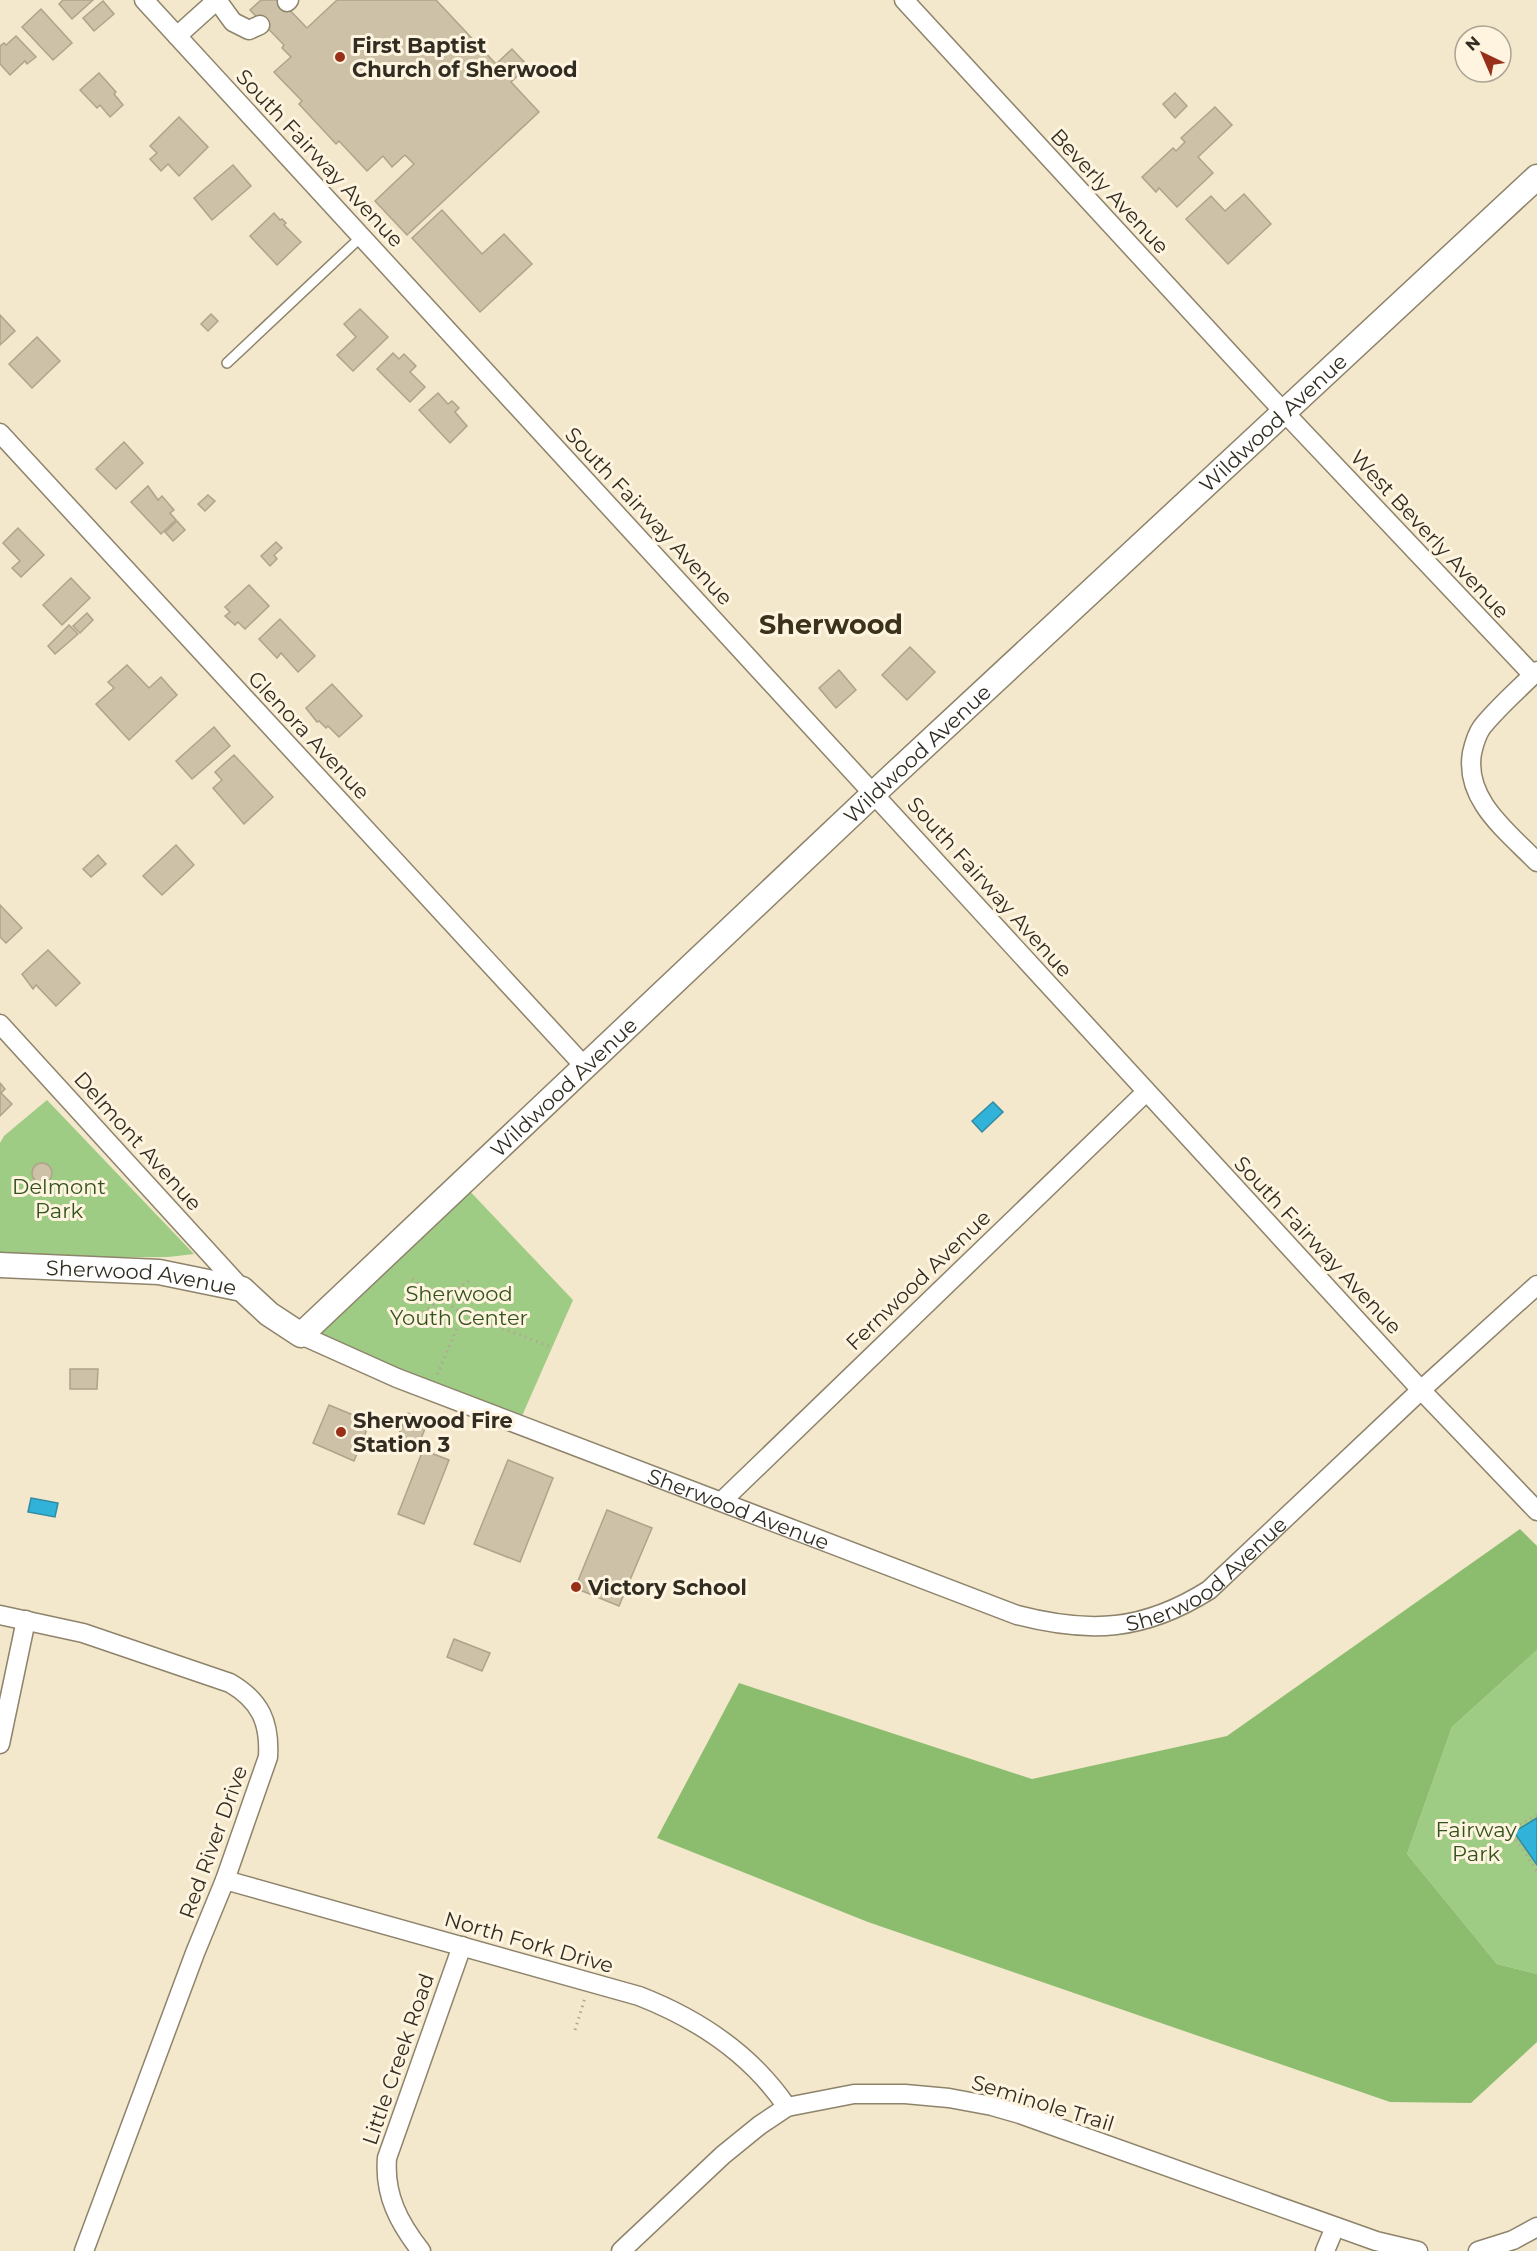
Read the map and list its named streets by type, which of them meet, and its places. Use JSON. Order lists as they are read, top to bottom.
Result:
{
  "streets": {
    "street": [
      "South Fairway Avenue",
      "Beverly Avenue",
      "Wildwood Avenue",
      "West Beverly Avenue",
      "Glenora Avenue",
      "Delmont Avenue",
      "Sherwood Avenue",
      "Fernwood Avenue",
      "Red River Drive",
      "North Fork Drive",
      "Little Creek Road",
      "Seminole Trail"
    ]
  },
  "crossings": [
    ["South Fairway Avenue", "Wildwood Avenue"],
    ["South Fairway Avenue", "Sherwood Avenue"],
    ["South Fairway Avenue", "Fernwood Avenue"],
    ["Beverly Avenue", "Wildwood Avenue"],
    ["Beverly Avenue", "West Beverly Avenue"],
    ["Wildwood Avenue", "West Beverly Avenue"],
    ["Wildwood Avenue", "Glenora Avenue"],
    ["Wildwood Avenue", "Sherwood Avenue"],
    ["Delmont Avenue", "Sherwood Avenue"],
    ["Sherwood Avenue", "Fernwood Avenue"],
    ["Red River Drive", "North Fork Drive"],
    ["North Fork Drive", "Little Creek Road"],
    ["North Fork Drive", "Seminole Trail"]
  ],
  "districts": ["Sherwood"],
  "parks": ["Delmont Park", "Sherwood Youth Center", "Fairway Park"],
  "places": ["First Baptist Church of Sherwood", "Sherwood Fire Station 3", "Victory School"],
  "north": "top left"
}
